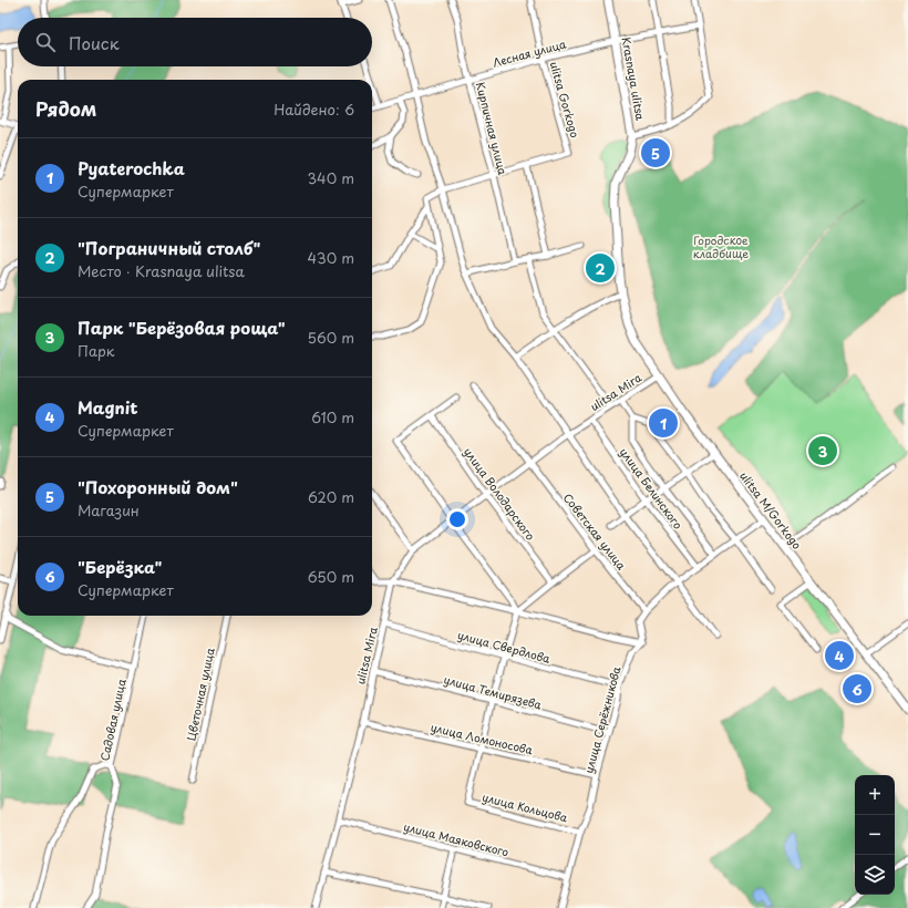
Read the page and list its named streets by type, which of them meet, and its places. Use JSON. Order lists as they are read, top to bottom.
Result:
{
  "streets": {
    "main road": ["Krasnaya ulitsa", "ulitsa M/Gorkogo"],
    "street": [
      "Лесная улица",
      "ulitsa Gorkogo",
      "Кирпичная улица",
      "ulitsa Mira",
      "улица Белинского",
      "улица Володарского",
      "Советская улица",
      "улица Свердлова",
      "улица Темирязева",
      "Цветочная улица",
      "Садовая улица",
      "улица Серёжникова",
      "улица Ломоносова",
      "улица Кольцова",
      "улица Маяковского"
    ]
  },
  "crossings": [
    ["Лесная улица", "Krasnaya ulitsa"],
    ["Лесная улица", "ulitsa Gorkogo"],
    ["Лесная улица", "Кирпичная улица"],
    ["Krasnaya ulitsa", "ulitsa M/Gorkogo"],
    ["ulitsa Mira", "улица Белинского"],
    ["ulitsa Mira", "улица Володарского"],
    ["ulitsa Mira", "ulitsa M/Gorkogo"],
    ["ulitsa Mira", "Советская улица"],
    ["ulitsa Mira", "улица Свердлова"],
    ["ulitsa Mira", "улица Темирязева"],
    ["ulitsa Mira", "улица Ломоносова"],
    ["ulitsa Mira", "улица Маяковского"],
    ["улица Свердлова", "улица Серёжникова"],
    ["улица Темирязева", "улица Серёжникова"],
    ["улица Серёжникова", "улица Ломоносова"],
    ["улица Серёжникова", "улица Кольцова"],
    ["улица Серёжникова", "улица Маяковского"],
    ["улица Ломоносова", "улица Кольцова"]
  ],
  "parks": ["Городское кладбище"],
  "page": {
    "search": "Поиск",
    "heading": ["Рядом", "Найдено: 6"],
    "pins": [
      "5",
      "2",
      "1",
      "3",
      "4",
      "6"
    ],
    "list": [
      {
        "mark": "1",
        "name": "Pyaterochka",
        "note": "Супермаркет",
        "value": "340 m"
      },
      {
        "mark": "2",
        "name": "\"Пограничный столб\"",
        "note": "Место · Krasnaya ulitsa",
        "value": "430 m"
      },
      {
        "mark": "3",
        "name": "Парк \"Берёзовая роща\"",
        "note": "Парк",
        "value": "560 m"
      },
      {
        "mark": "4",
        "name": "Magnit",
        "note": "Супермаркет",
        "value": "610 m"
      },
      {
        "mark": "5",
        "name": "\"Похоронный дом\"",
        "note": "Магазин",
        "value": "620 m"
      },
      {
        "mark": "6",
        "name": "\"Берёзка\"",
        "note": "Супермаркет",
        "value": "650 m"
      }
    ],
    "map_buttons": ["+", "−"]
  }
}
